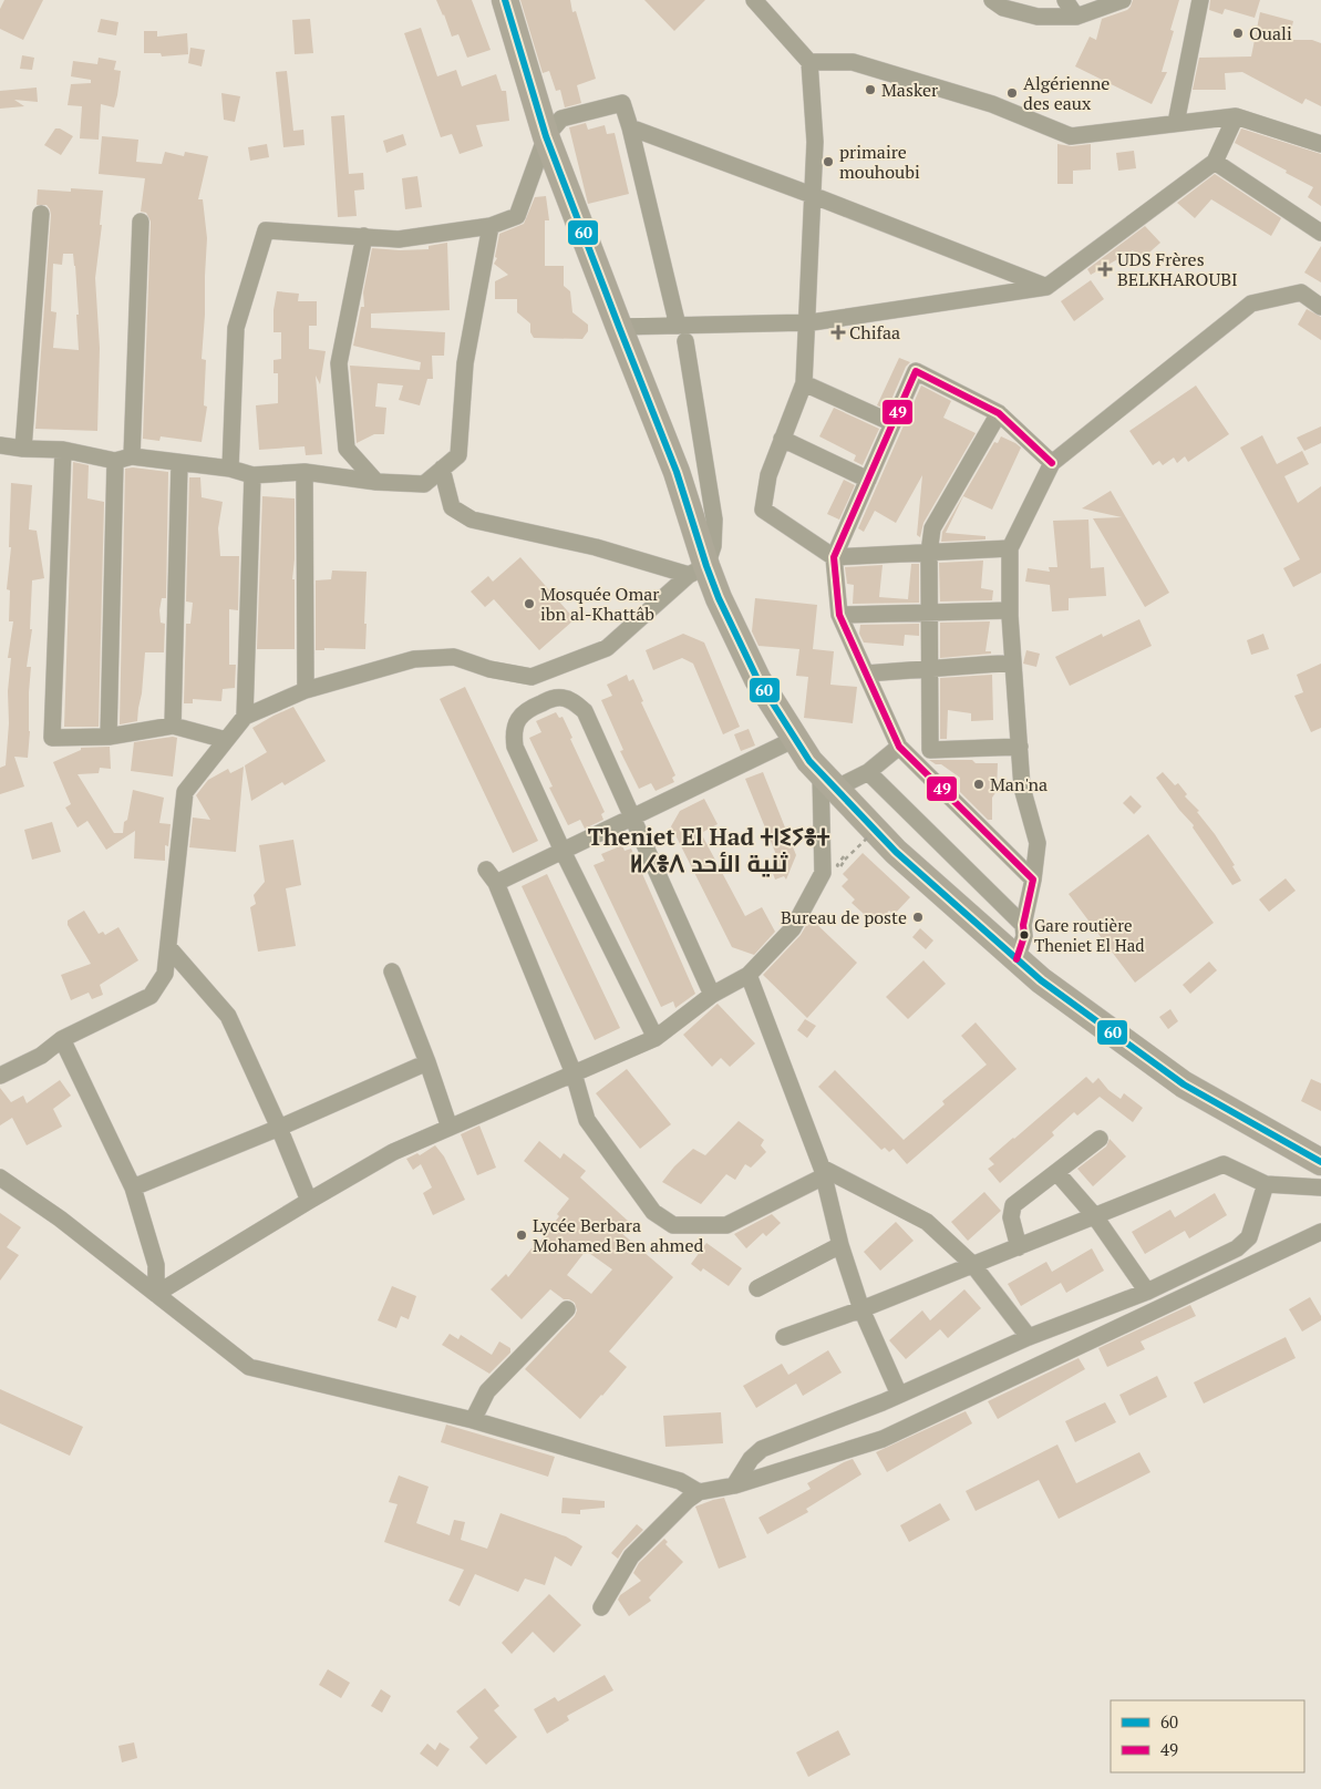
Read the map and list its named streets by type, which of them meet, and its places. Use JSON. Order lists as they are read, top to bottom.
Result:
{
  "districts": ["Theniet El Had ⵜⵏⵉⵢⴻⵜ ⵍⵃⴻⴷ ثنية الأحد"],
  "places": {
    "other": [
      "Ouali",
      "Masker",
      "Algérienne des eaux",
      "primaire mouhoubi",
      "Mosquée Omar ibn al-Khattâb",
      "Man'na",
      "Bureau de poste",
      "Gare routière Theniet El Had",
      "Lycée Berbara Mohamed Ben ahmed"
    ],
    "health": ["UDS Frères BELKHAROUBI", "Chifaa"]
  },
  "lines": ["transit line 60", "transit line 49"],
  "legend": ["60", "49"]
}
